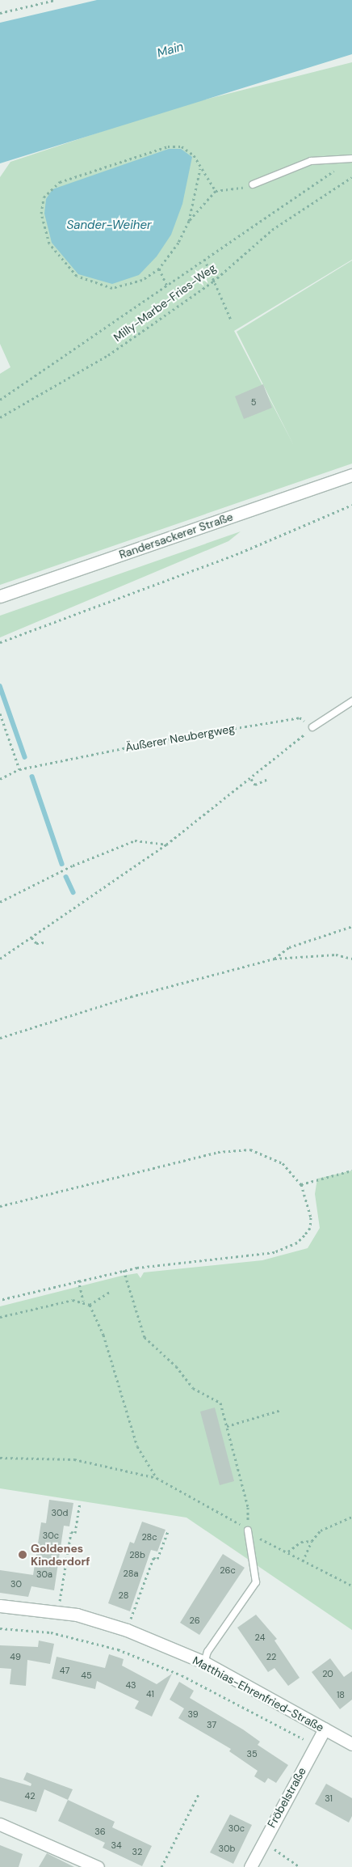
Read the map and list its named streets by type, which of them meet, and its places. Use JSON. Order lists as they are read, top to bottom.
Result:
{
  "streets": {
    "street": ["Randersackerer Straße", "Matthias-Ehrenfried-Straße", "Fröbelstraße"],
    "path": ["Milly-Marbe-Fries-Weg", "Äußerer Neubergweg"]
  },
  "crossings": [
    ["Matthias-Ehrenfried-Straße", "Fröbelstraße"]
  ],
  "water": ["Main", "Sander-Weiher"],
  "places": ["Goldenes Kinderdorf"],
  "house_numbers": [
    "5",
    "30d",
    "30c",
    "28c",
    "28b",
    "26c",
    "28a",
    "30a",
    "30",
    "28",
    "26",
    "24",
    "49",
    "22",
    "47",
    "20",
    "45",
    "43",
    "41",
    "18",
    "39",
    "37",
    "35",
    "42",
    "31",
    "30c",
    "36",
    "34",
    "30b",
    "32"
  ]
}
